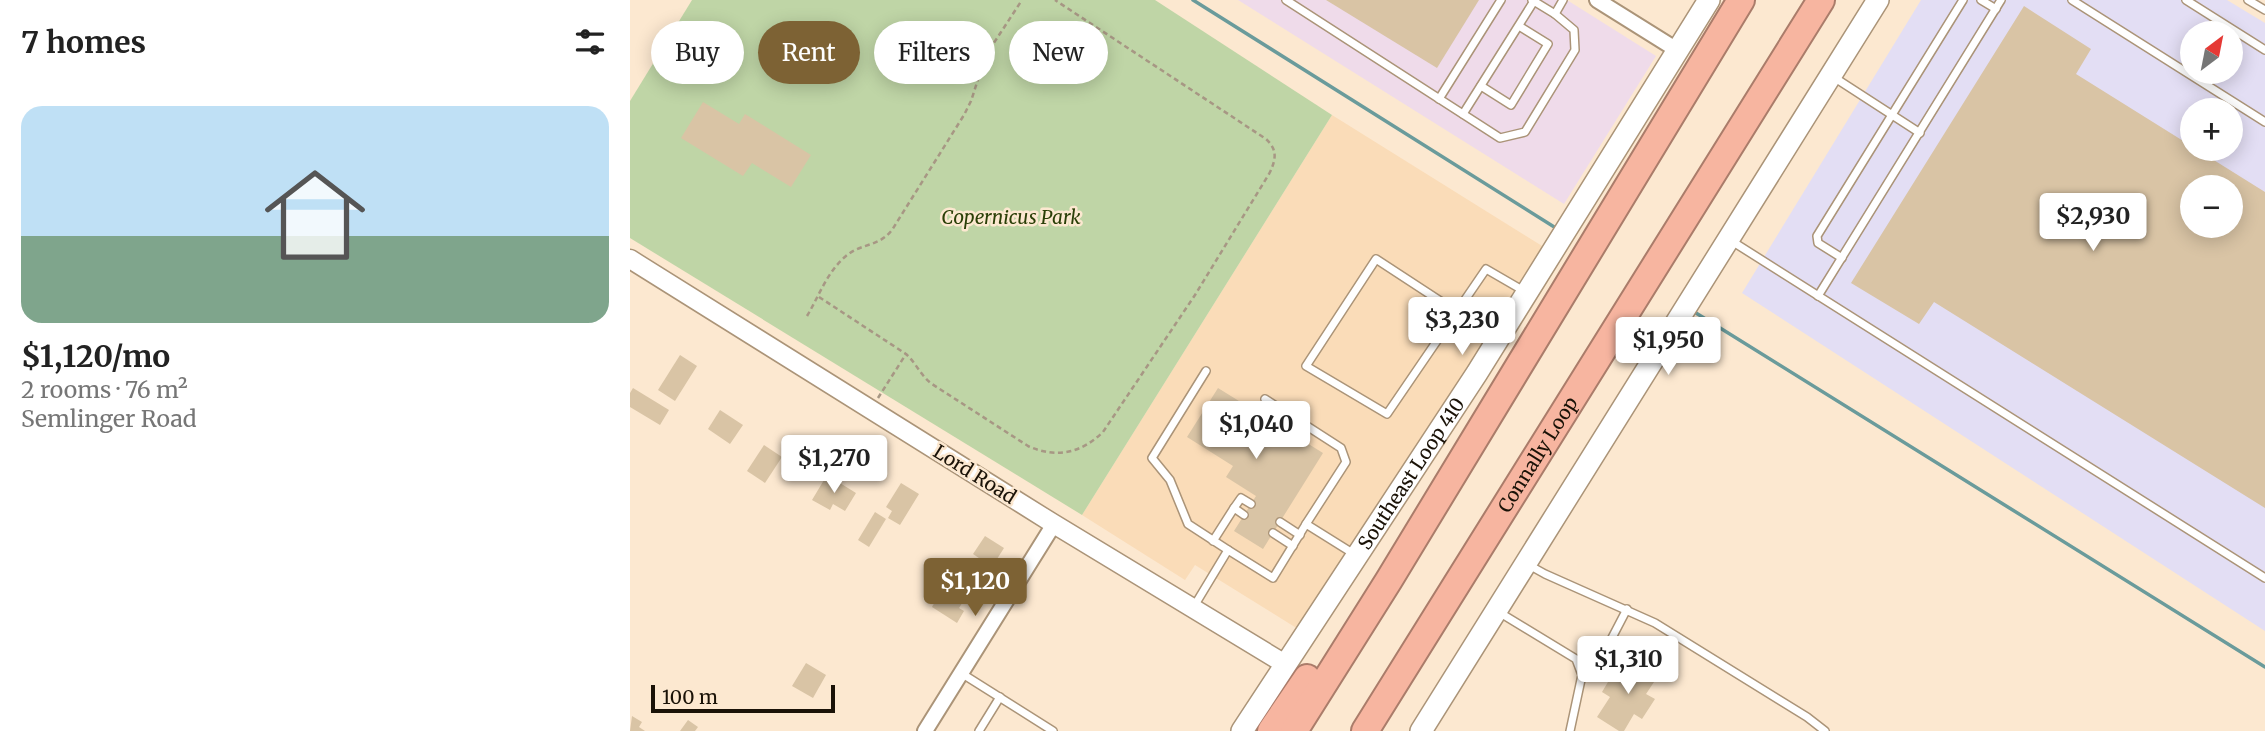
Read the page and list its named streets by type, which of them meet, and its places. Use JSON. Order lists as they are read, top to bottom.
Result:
{
  "streets": {
    "highway": ["Connally Loop"],
    "main road": ["Southeast Loop 410"],
    "street": ["Lord Road"]
  },
  "crossings": [
    ["Lord Road", "Southeast Loop 410"]
  ],
  "parks": ["Copernicus Park"],
  "scale_bar": "100 m",
  "north": "top right",
  "page": {
    "heading": "7 homes",
    "map_buttons": ["+", "−"],
    "chip": [
      "Buy",
      "Rent",
      "Filters",
      "New"
    ],
    "list": [
      {
        "name": "$1,120/mo",
        "note": "2 rooms · 76 m² · Semlinger Road"
      }
    ],
    "price": [
      "$2,930",
      "$3,230",
      "$1,950",
      "$1,040",
      "$1,270",
      "$1,120",
      "$1,310"
    ],
    "scale": "100 m"
  }
}
